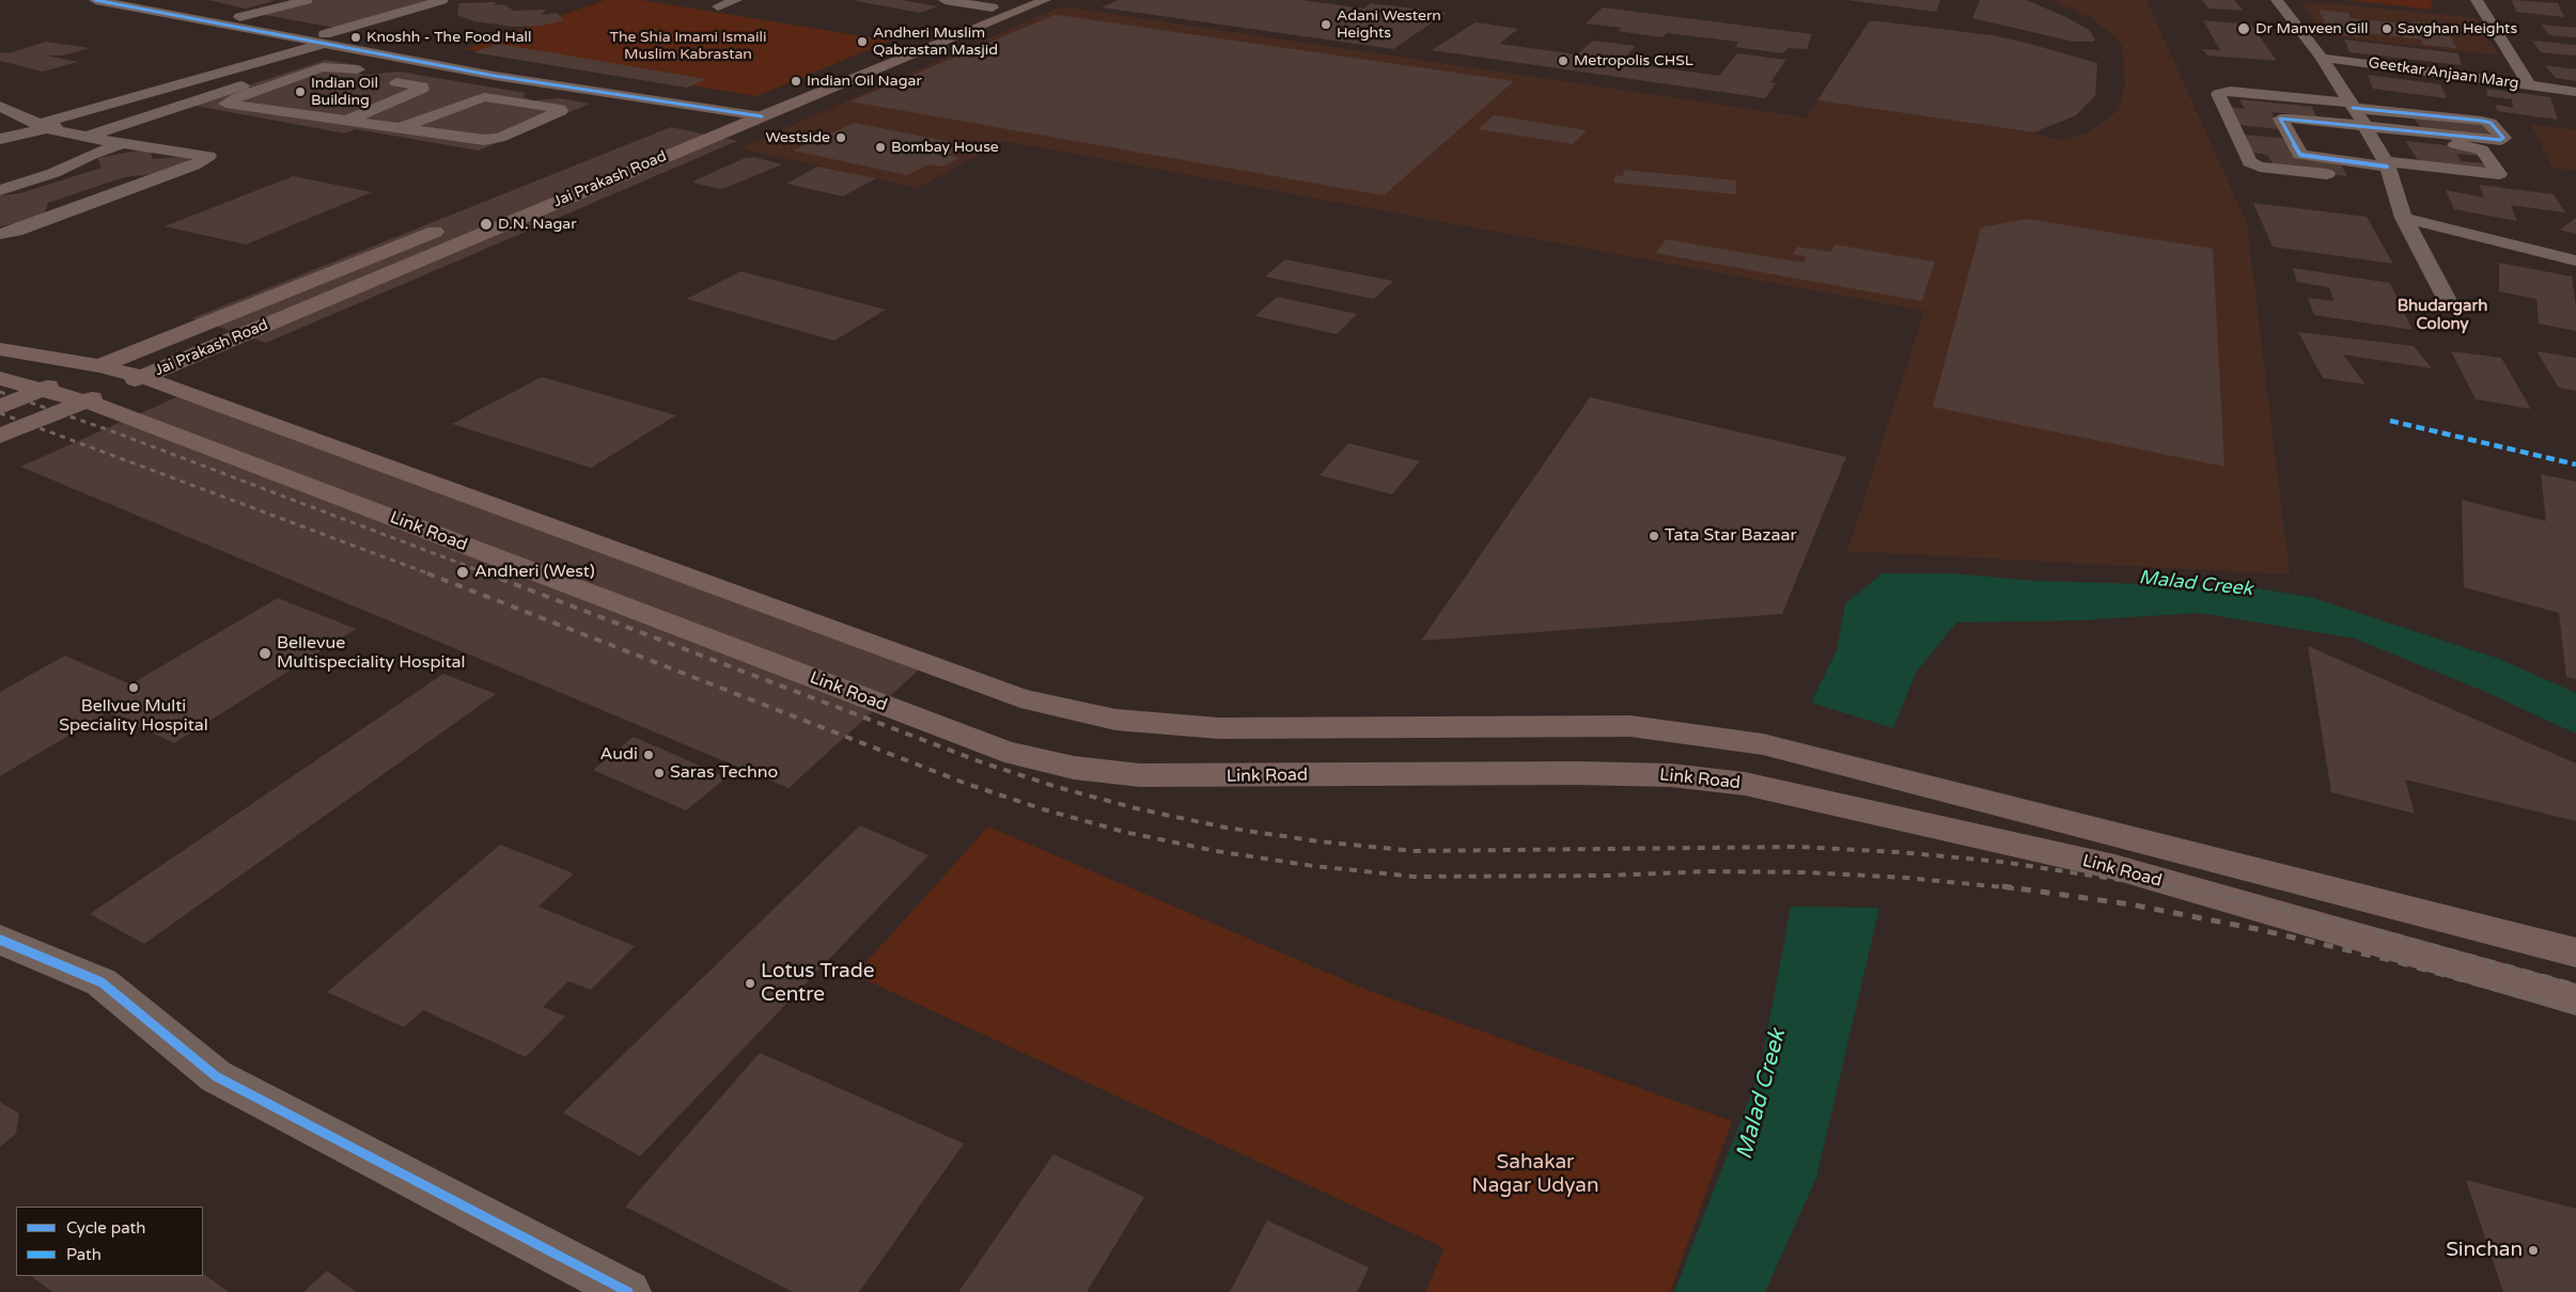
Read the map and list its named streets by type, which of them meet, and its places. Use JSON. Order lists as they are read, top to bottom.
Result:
{
  "streets": {
    "main road": ["Jai Prakash Road", "Link Road"],
    "street": ["Geetkar Anjaan Marg"]
  },
  "crossings": [
    ["Jai Prakash Road", "Link Road"]
  ],
  "districts": ["Bhudargarh Colony"],
  "water": ["Malad Creek"],
  "parks": ["The Shia Imami Ismaili Muslim Kabrastan", "Sahakar Nagar Udyan"],
  "places": [
    "Adani Western Heights",
    "Dr Manveen Gill",
    "Savghan Heights",
    "Knoshh - The Food Hall",
    "Andheri Muslim Qabrastan Masjid",
    "Metropolis CHSL",
    "Indian Oil Nagar",
    "Indian Oil Building",
    "Westside",
    "Bombay House",
    "D.N. Nagar",
    "Tata Star Bazaar",
    "Andheri (West)",
    "Bellevue Multispeciality Hospital",
    "Bellvue Multi Speciality Hospital",
    "Audi",
    "Saras Techno",
    "Lotus Trade Centre",
    "Sinchan"
  ],
  "legend": ["Cycle path", "Path"]
}
